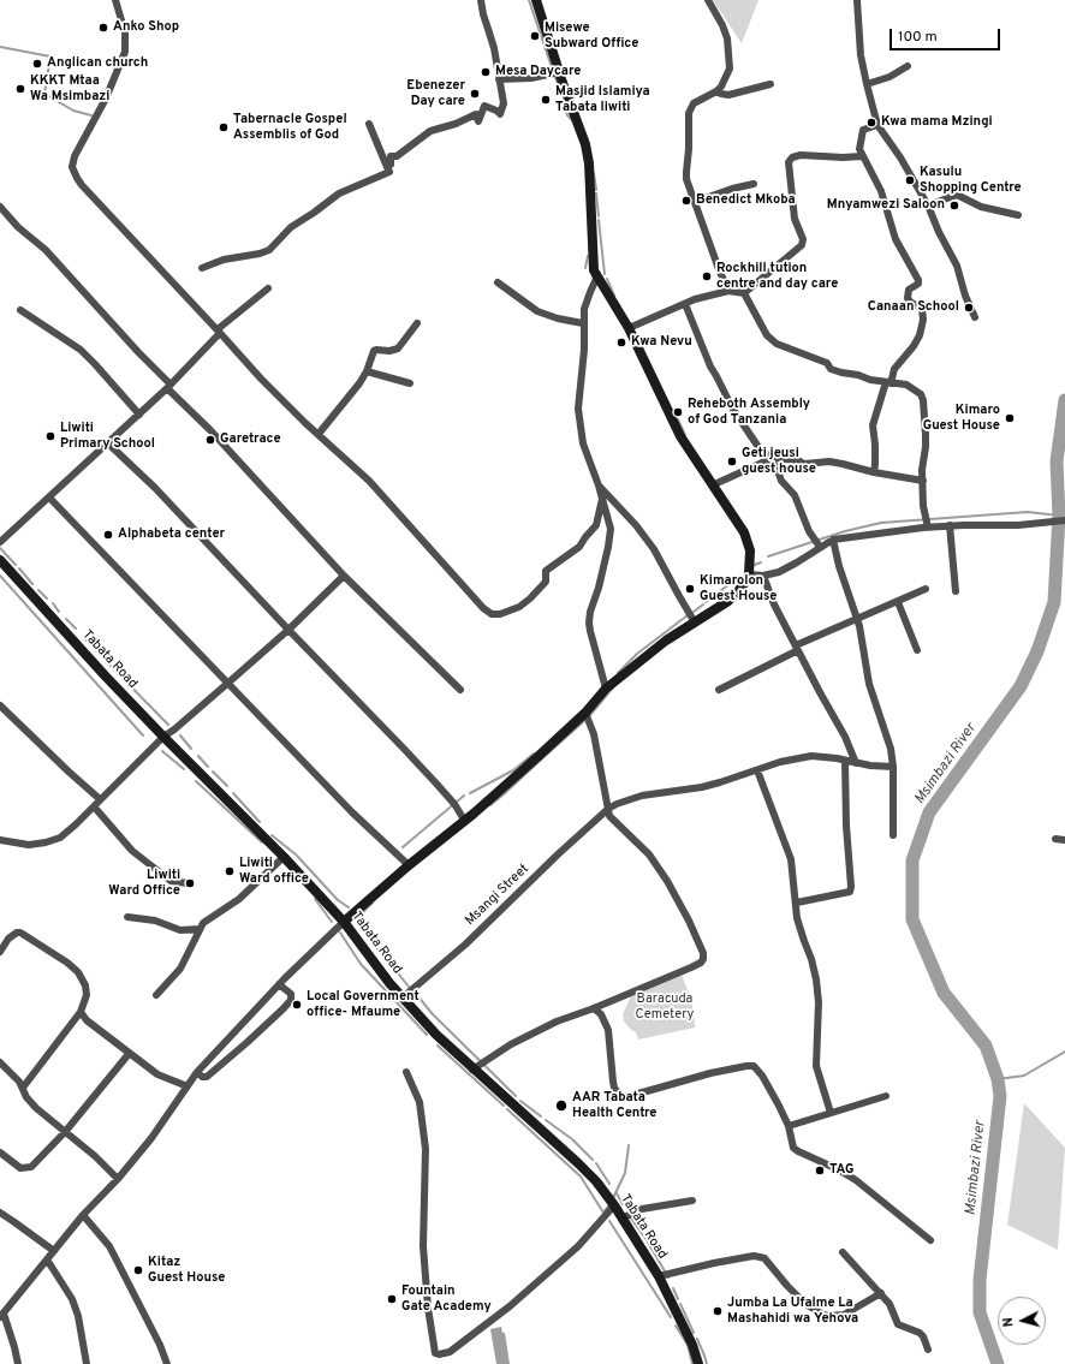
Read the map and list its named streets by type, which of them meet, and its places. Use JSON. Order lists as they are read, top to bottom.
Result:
{
  "streets": {
    "main road": ["Tabata Road"],
    "street": ["Msangi Street"]
  },
  "crossings": [
    ["Tabata Road", "Msangi Street"]
  ],
  "water": ["Msimbazi River"],
  "parks": ["Baracuda Cemetery"],
  "places": [
    "Anko Shop",
    "Misewe Subward Office",
    "Anglican church",
    "Mesa Daycare",
    "KKKT Mtaa Wa Msimbazi",
    "Ebenezer Day care",
    "Masjid Islamiya Tabata liwiti",
    "Kwa mama Mzingi",
    "Tabernacle Gospel Assemblis of God",
    "Kasulu Shopping Centre",
    "Benedict Mkoba",
    "Mnyamwezi Saloon",
    "Rockhill tution centre and day care",
    "Canaan School",
    "Kwa Nevu",
    "Reheboth Assembly of God Tanzania",
    "Kimaro Guest House",
    "Liwiti Primary School",
    "Garetrace",
    "Geti jeusi guest house",
    "Alphabeta center",
    "Kimarolon Guest House",
    "Liwiti Ward office",
    "Liwiti Ward Office",
    "Local Government office- Mfaume",
    "AAR Tabata Health Centre",
    "TAG",
    "Kitaz Guest House",
    "Fountain Gate Academy",
    "Jumba La Ufalme La Mashahidi wa Yehova"
  ],
  "scale_bar": "100 m",
  "north": "left"
}
